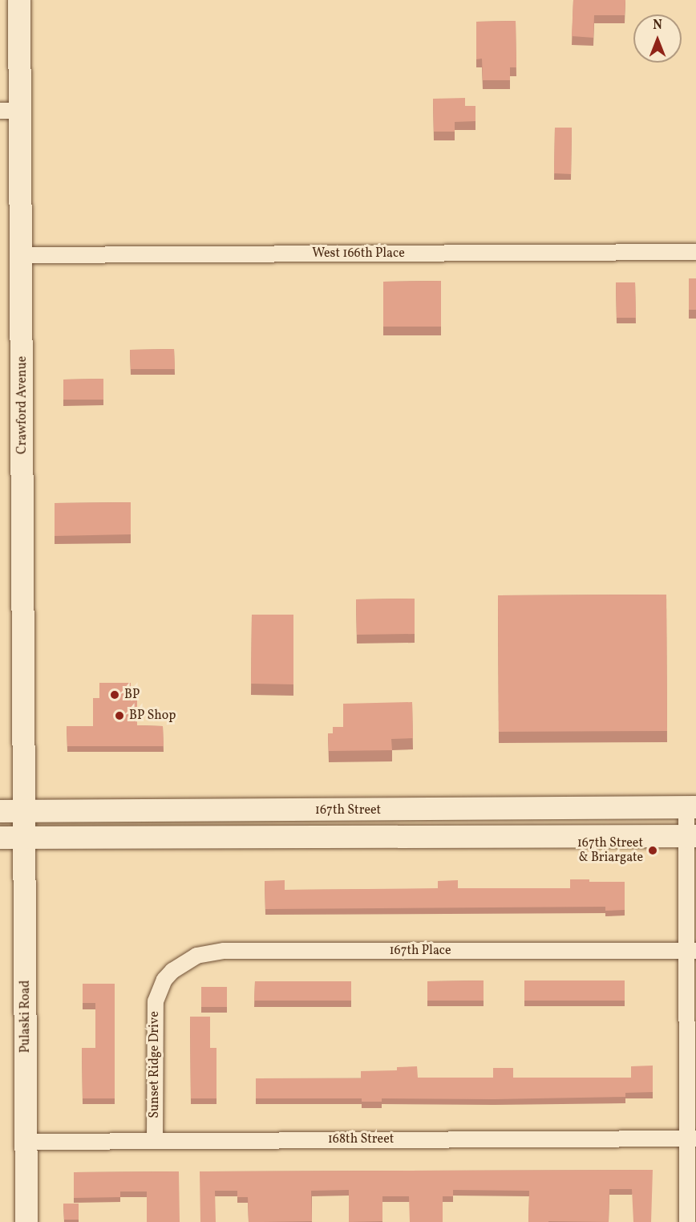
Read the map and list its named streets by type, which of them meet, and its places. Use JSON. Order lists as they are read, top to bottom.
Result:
{
  "streets": {
    "main road": ["Crawford Avenue", "167th Street", "Pulaski Road"],
    "street": [
      "West 166th Place",
      "167th Place",
      "Sunset Ridge Drive",
      "168th Street"
    ]
  },
  "crossings": [
    ["West 166th Place", "Crawford Avenue"],
    ["Crawford Avenue", "167th Street"],
    ["Crawford Avenue", "Pulaski Road"],
    ["167th Street", "Pulaski Road"],
    ["167th Place", "Sunset Ridge Drive"],
    ["Pulaski Road", "168th Street"],
    ["Sunset Ridge Drive", "168th Street"]
  ],
  "places": ["BP", "BP Shop", "167th Street & Briargate"],
  "north": "top"
}
